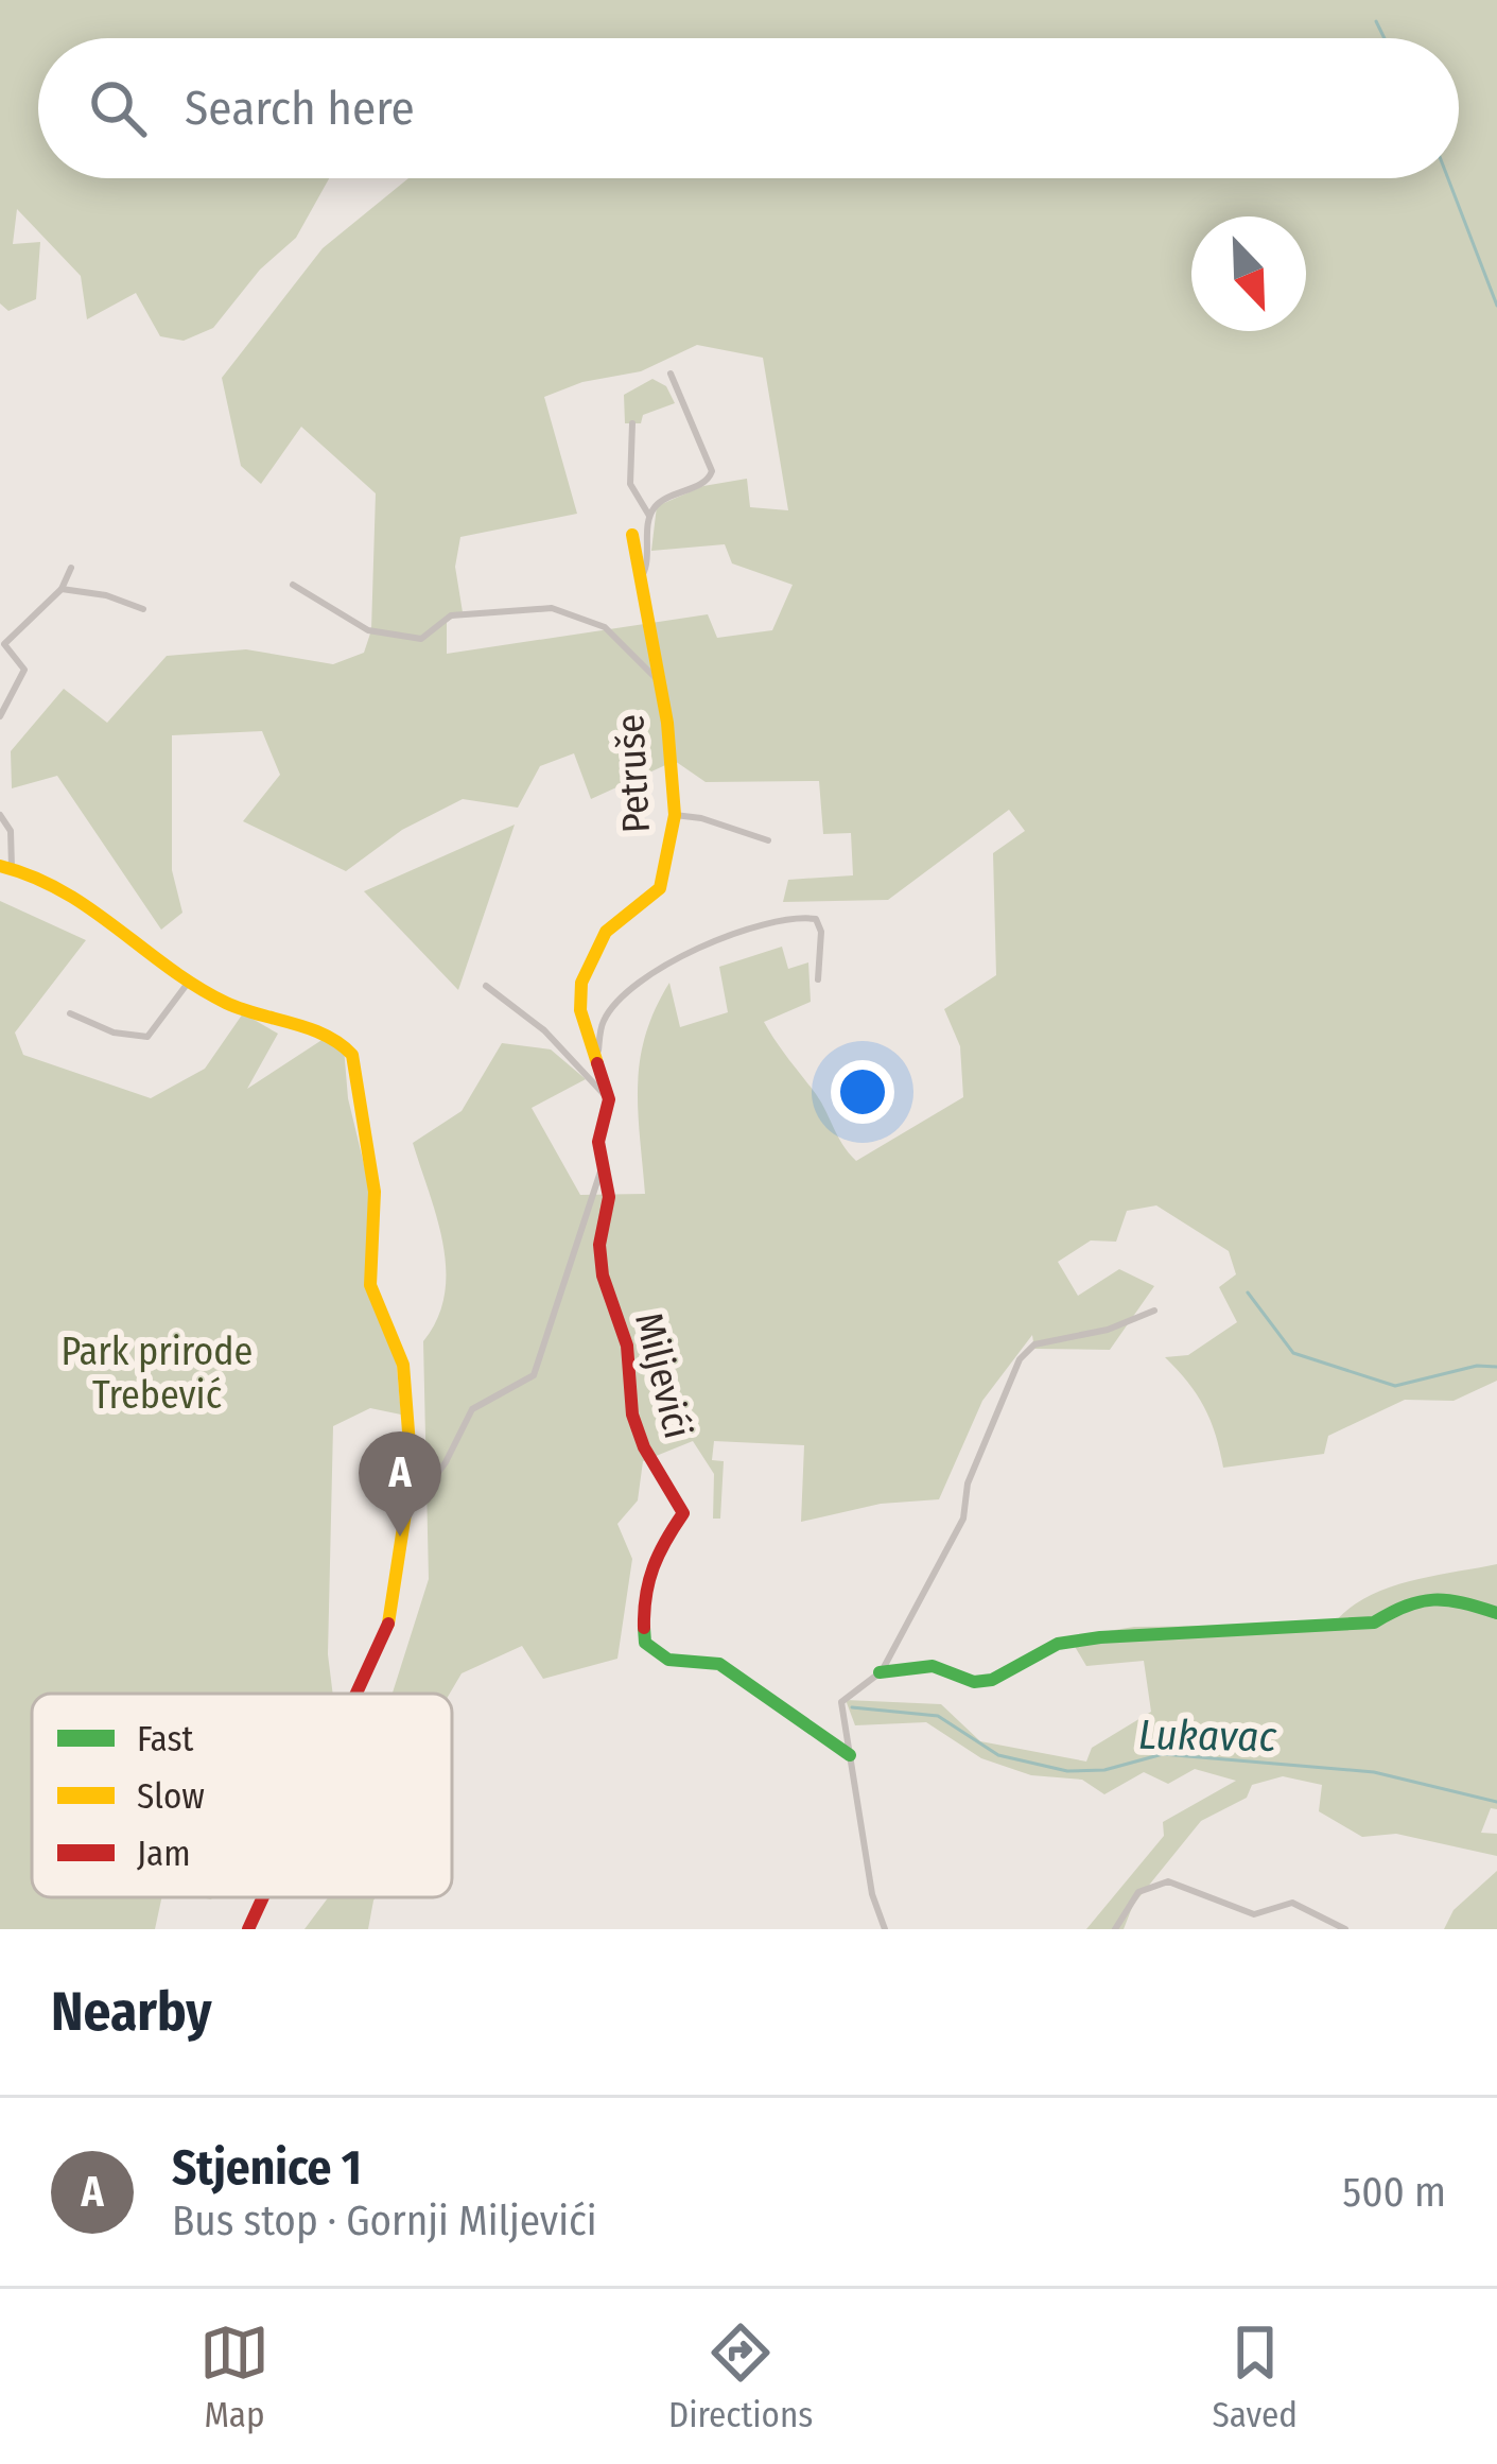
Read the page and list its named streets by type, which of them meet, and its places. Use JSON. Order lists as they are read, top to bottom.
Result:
{
  "streets": {
    "street": ["Petruše", "Miljevići"]
  },
  "crossings": [
    ["Petruše", "Miljevići"]
  ],
  "water": ["Lukavac"],
  "parks": ["Park prirode Trebević"],
  "legend": ["Fast", "Slow", "Jam"],
  "north": "bottom right",
  "page": {
    "search": "Search here",
    "pins": "A",
    "heading": "Nearby",
    "list": [
      {
        "mark": "A",
        "name": "Stjenice 1",
        "note": "Bus stop · Gornji Miljevići",
        "value": "500 m"
      }
    ],
    "nav": ["Map", "Directions", "Saved"]
  }
}
